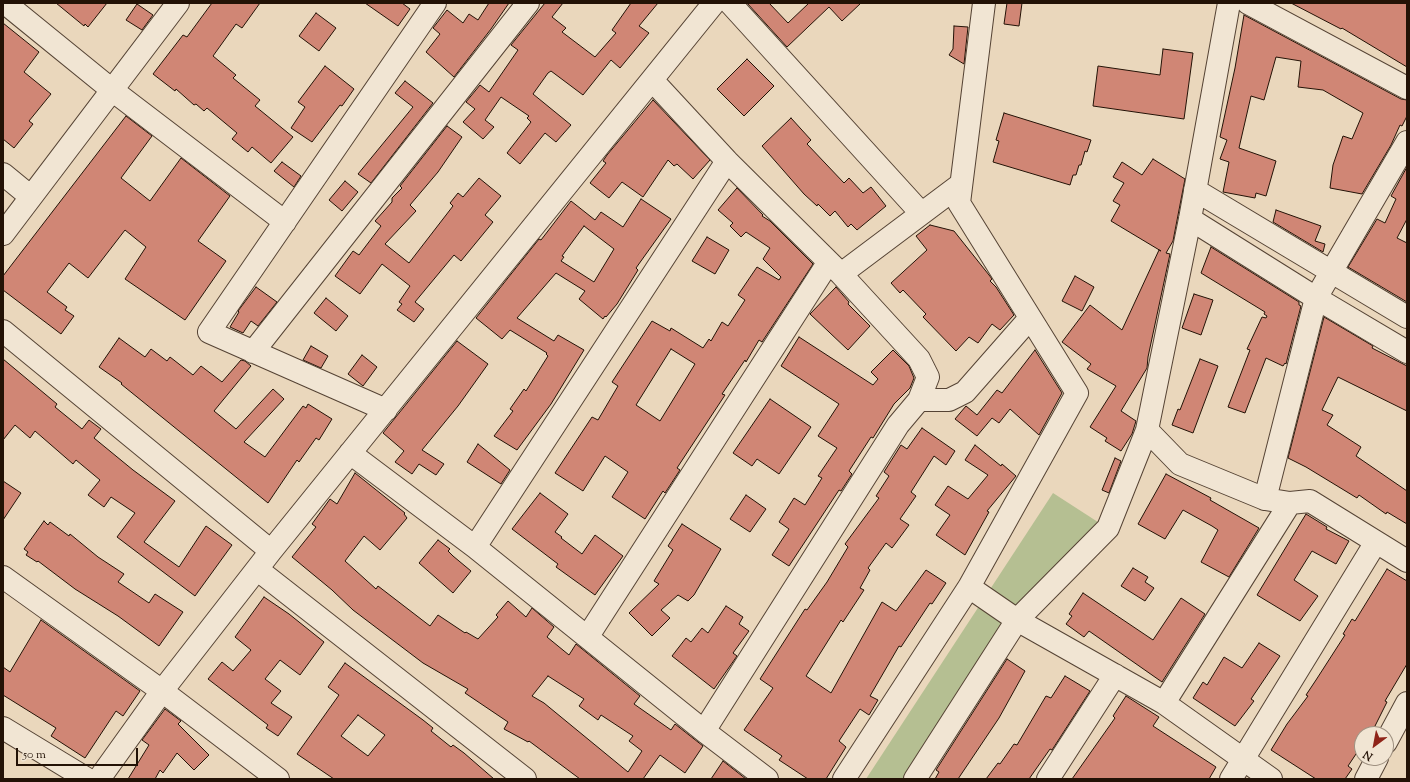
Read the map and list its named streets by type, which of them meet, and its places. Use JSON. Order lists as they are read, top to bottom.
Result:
{
  "scale_bar": "50 m",
  "north": "bottom left"
}
